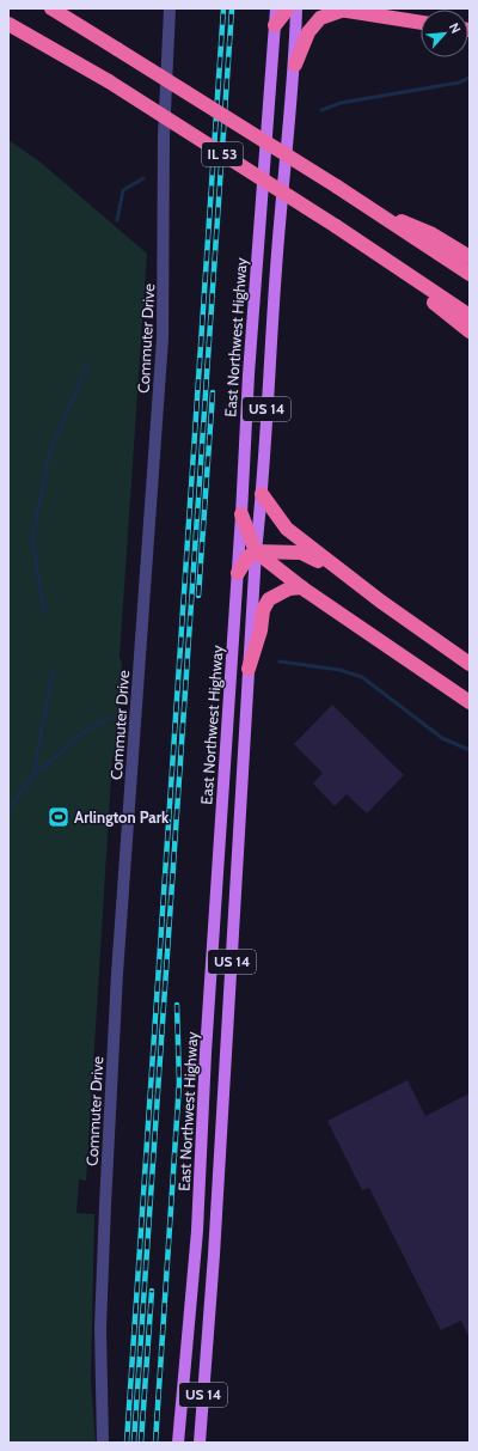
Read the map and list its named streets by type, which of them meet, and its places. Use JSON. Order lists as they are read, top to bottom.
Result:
{
  "streets": {
    "highway": ["IL 53"],
    "main road": ["East Northwest Highway", "US 14"],
    "street": ["Commuter Drive"]
  },
  "places": {
    "sports": ["Arlington Park"]
  },
  "north": "top right"
}
